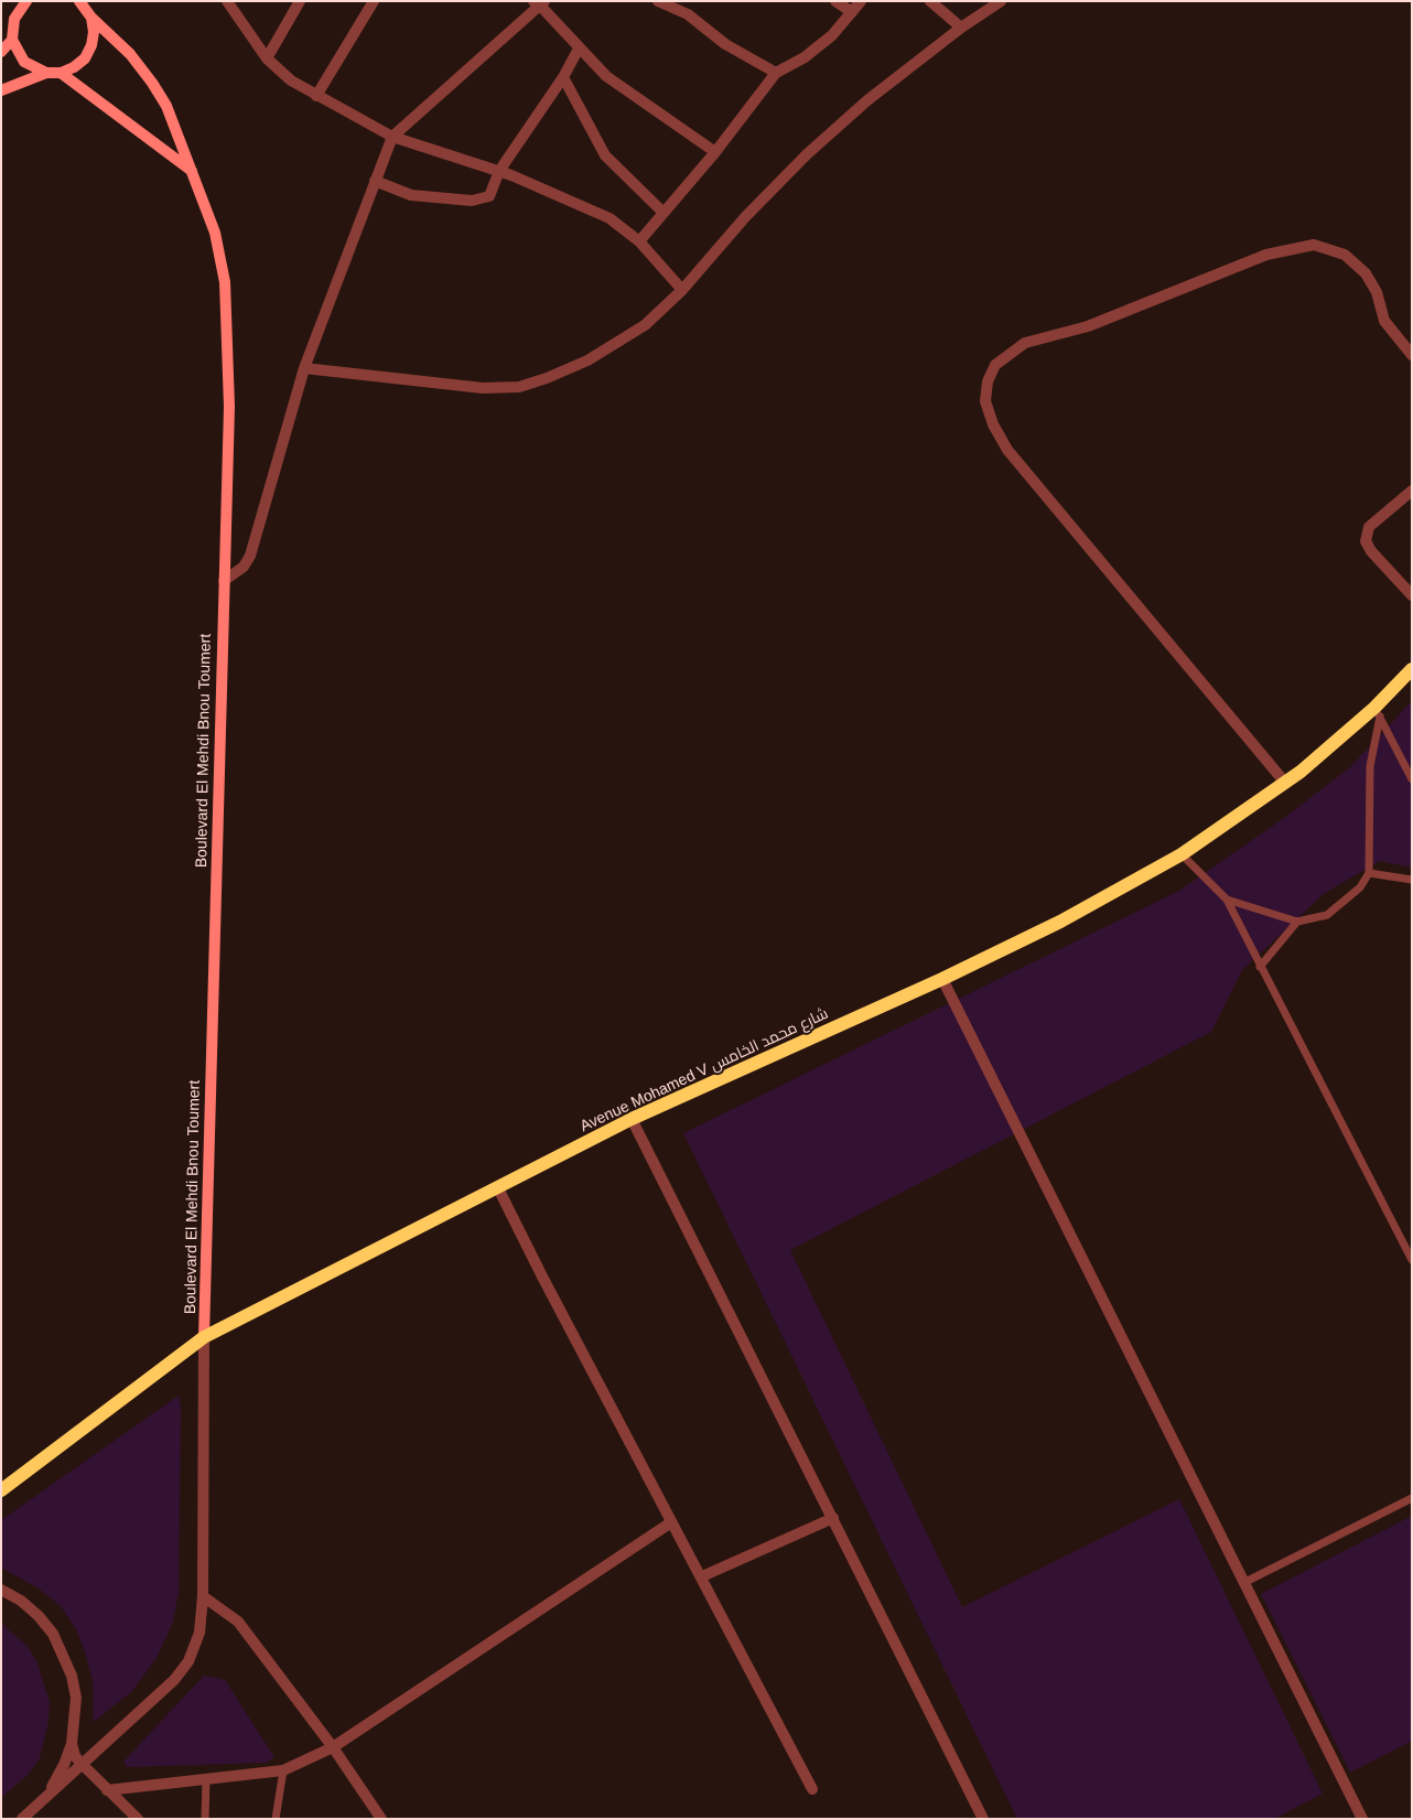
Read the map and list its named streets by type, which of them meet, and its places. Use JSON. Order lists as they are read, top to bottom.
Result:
{
  "streets": {
    "main road": ["Boulevard El Mehdi Bnou Toumert", "Avenue Mohamed V شارع محمد الخامس"]
  },
  "crossings": [
    ["Boulevard El Mehdi Bnou Toumert", "Avenue Mohamed V شارع محمد الخامس"]
  ]
}
